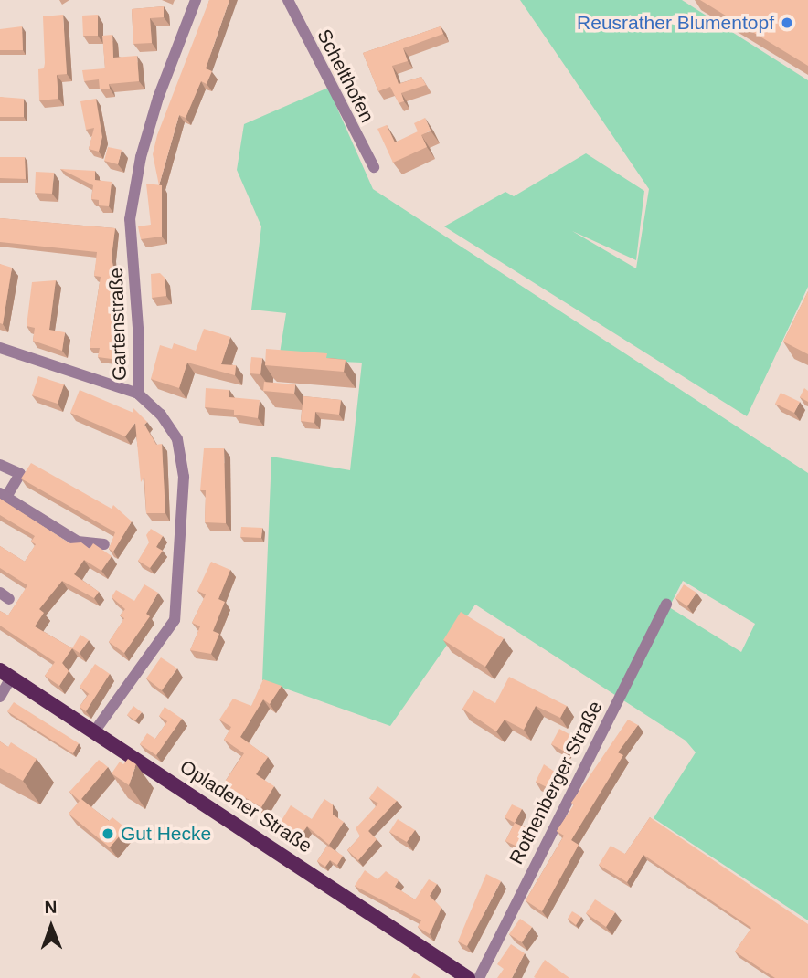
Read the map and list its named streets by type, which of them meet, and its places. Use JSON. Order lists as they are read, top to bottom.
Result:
{
  "streets": {
    "main road": ["Opladener Straße"],
    "street": ["Schelthofen", "Gartenstraße", "Rothenberger Straße"]
  },
  "crossings": [
    ["Gartenstraße", "Opladener Straße"]
  ],
  "places": ["Reusrather Blumentopf", "Gut Hecke"],
  "north": "top"
}
